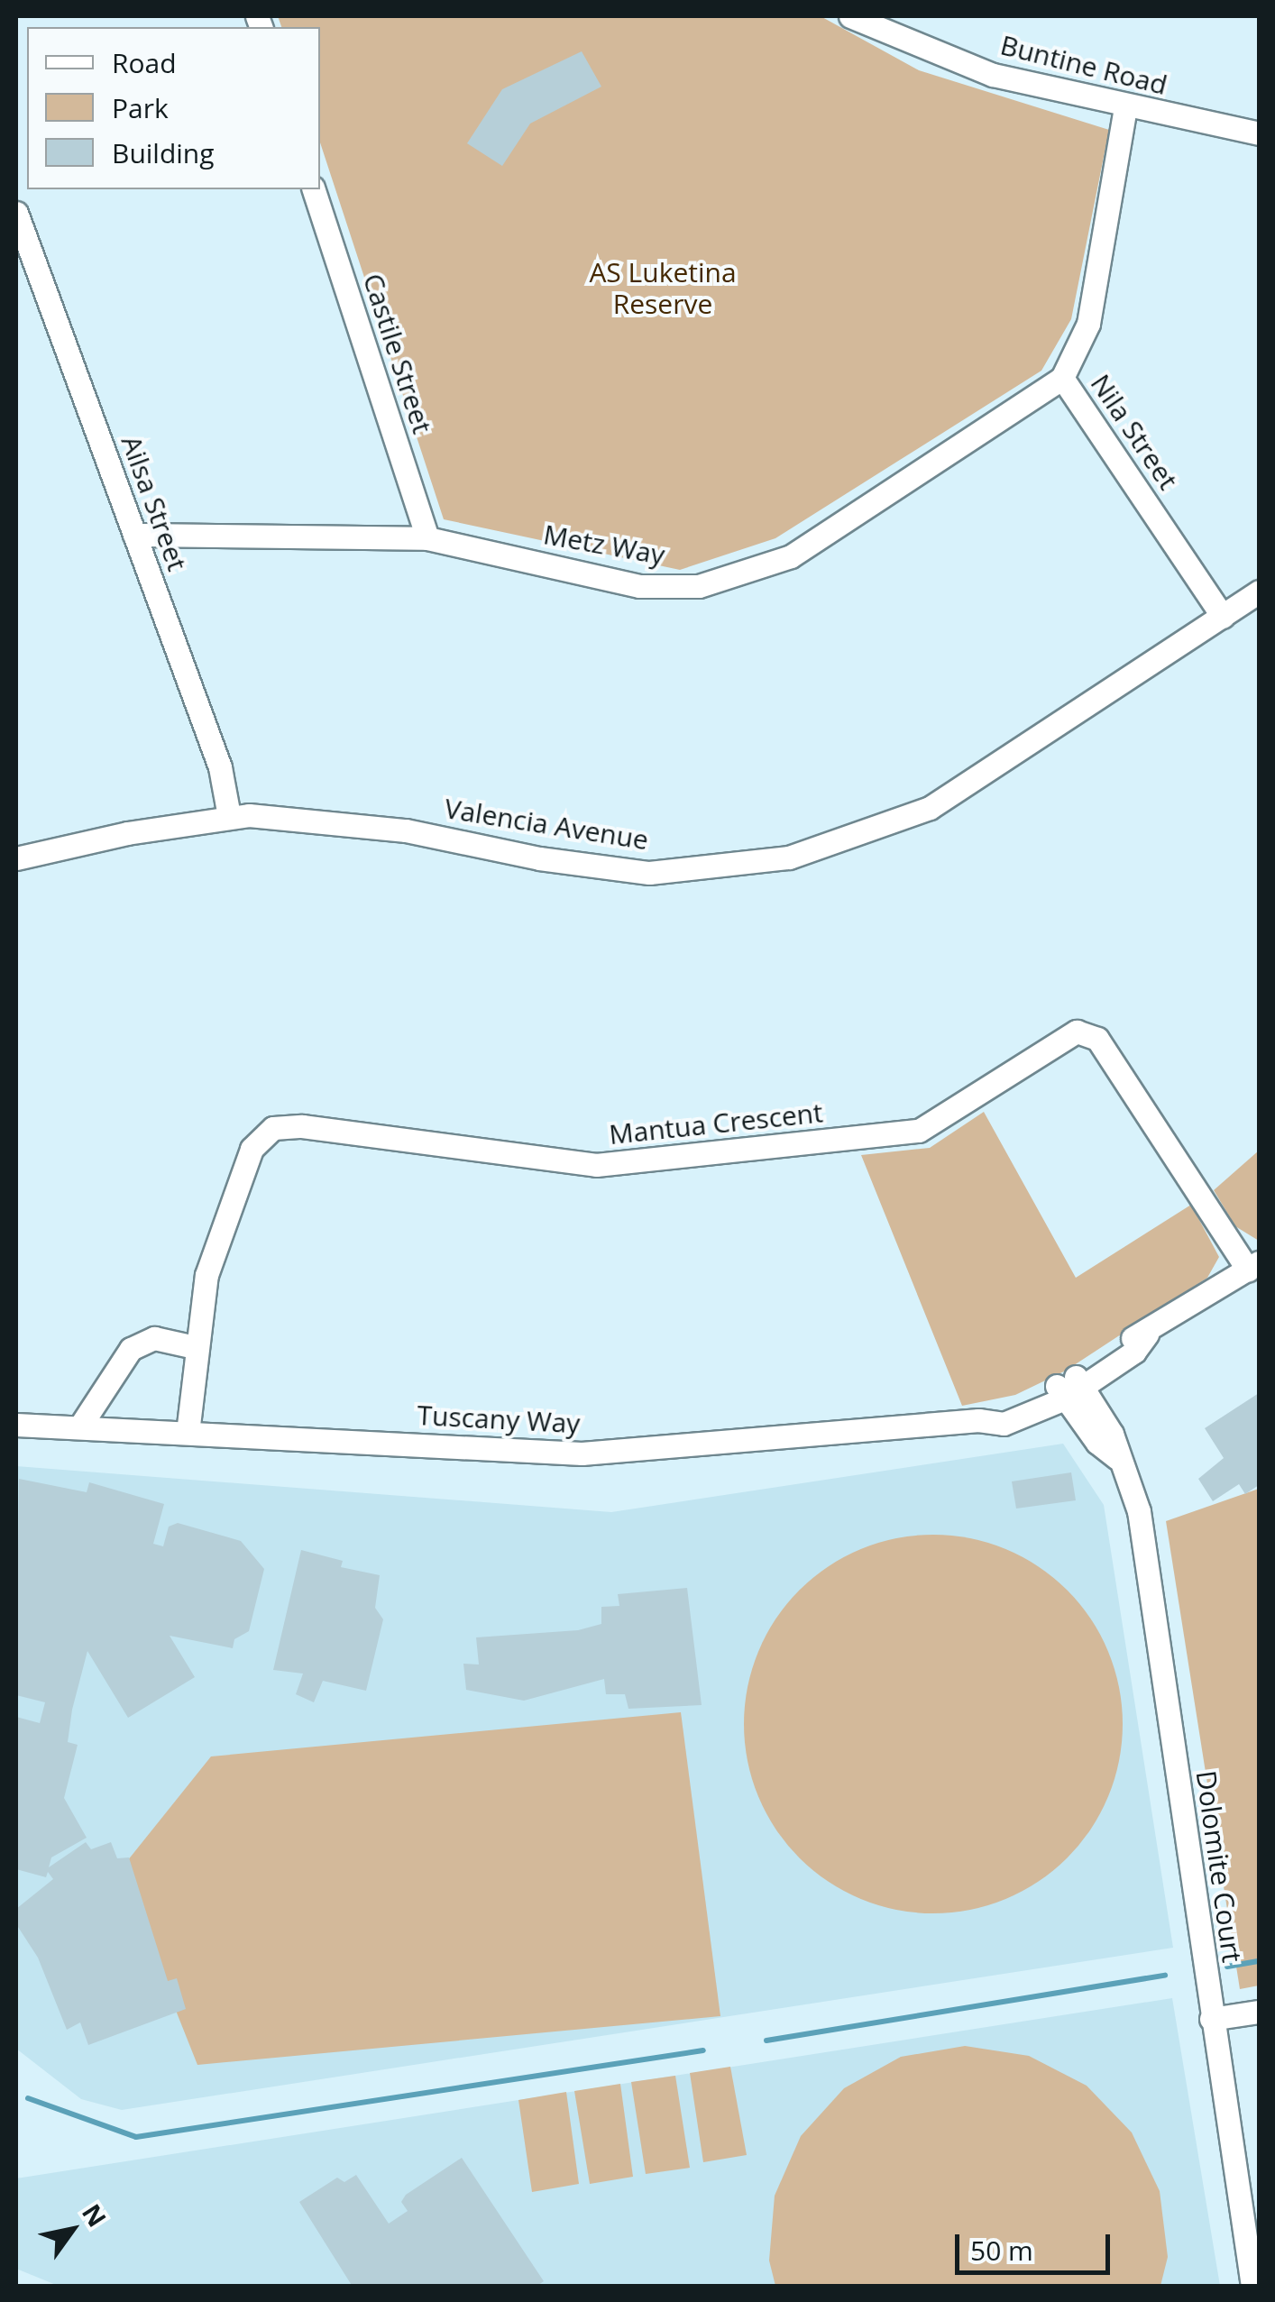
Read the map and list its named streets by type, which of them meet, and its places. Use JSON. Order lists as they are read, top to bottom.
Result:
{
  "streets": {
    "street": [
      "Buntine Road",
      "Castile Street",
      "Nila Street",
      "Ailsa Street",
      "Metz Way",
      "Valencia Avenue",
      "Mantua Crescent",
      "Tuscany Way",
      "Dolomite Court"
    ]
  },
  "crossings": [
    ["Buntine Road", "Nila Street"],
    ["Castile Street", "Metz Way"],
    ["Nila Street", "Metz Way"],
    ["Nila Street", "Valencia Avenue"],
    ["Ailsa Street", "Metz Way"],
    ["Ailsa Street", "Valencia Avenue"],
    ["Mantua Crescent", "Tuscany Way"],
    ["Tuscany Way", "Dolomite Court"]
  ],
  "parks": ["AS Luketina Reserve"],
  "legend": ["Road", "Park", "Building"],
  "scale_bar": "50 m",
  "north": "top right"
}
